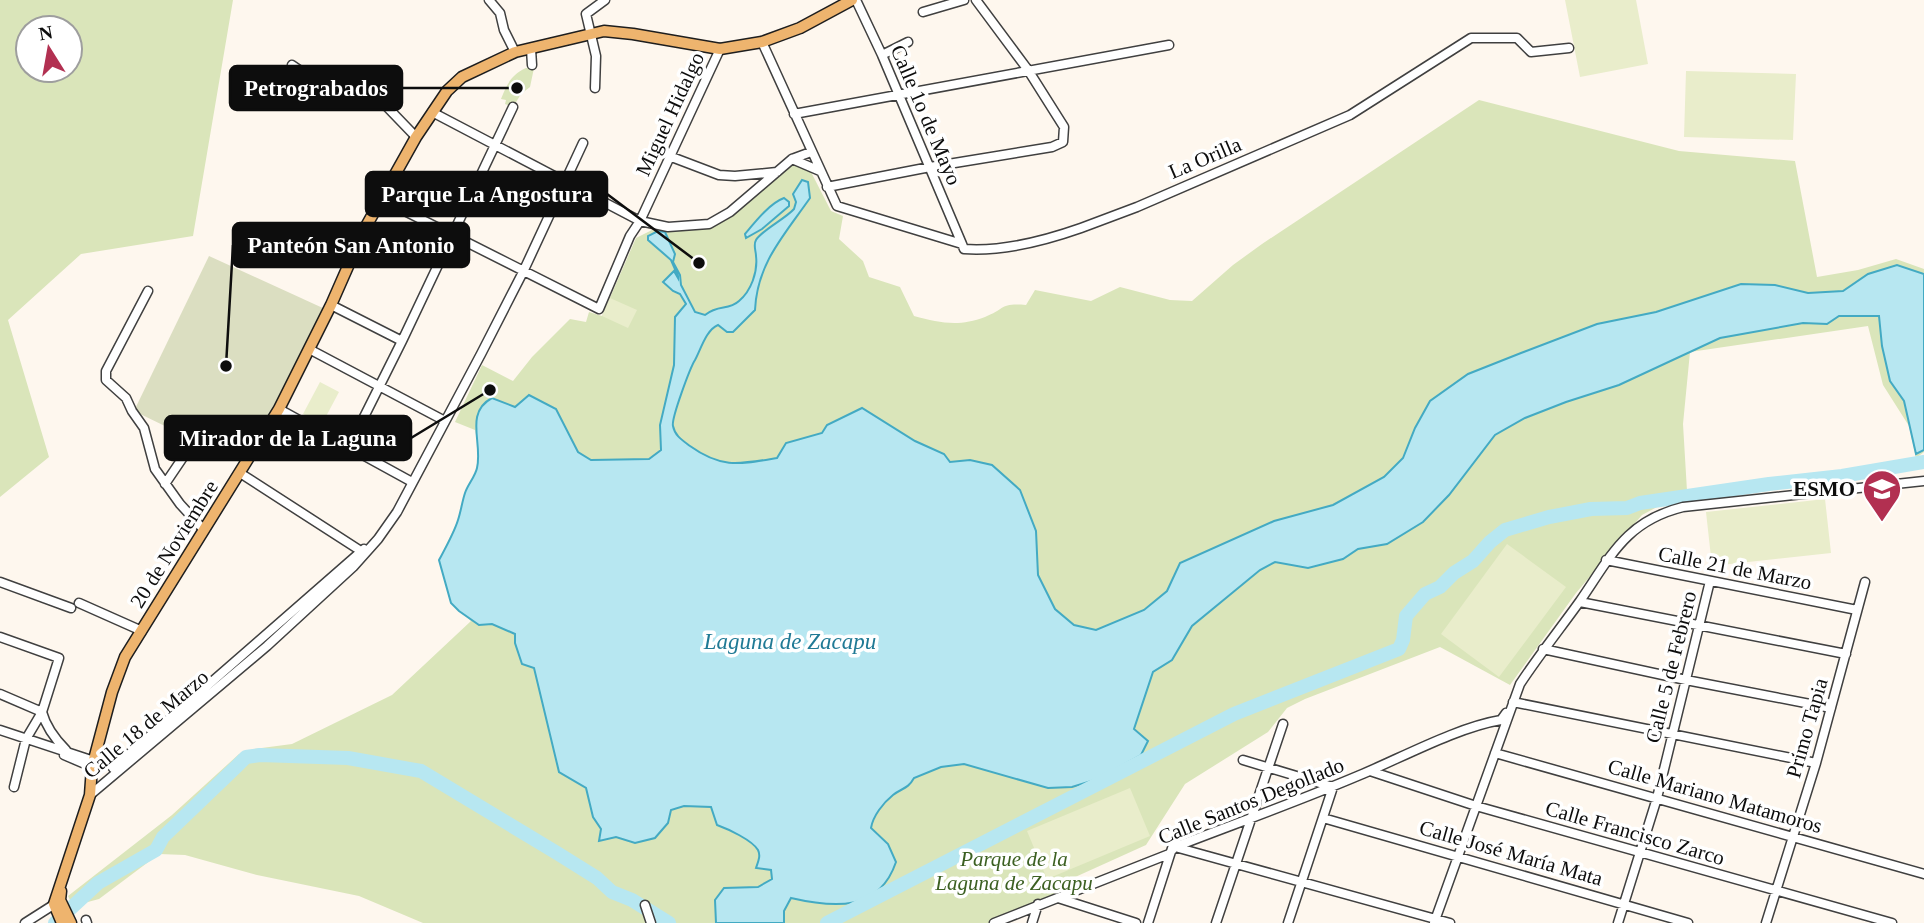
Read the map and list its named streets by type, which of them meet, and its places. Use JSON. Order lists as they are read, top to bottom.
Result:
{
  "streets": {
    "main road": ["20 de Noviembre"],
    "street": [
      "Miguel Hidalgo",
      "Calle 1o de Mayo",
      "La Orilla",
      "Calle 21 de Marzo",
      "Calle 5 de Febrero",
      "Calle 18 de Marzo",
      "Primo Tapia",
      "Calle Mariano Matamoros",
      "Calle Santos Degollado",
      "Calle Francisco Zarco",
      "Calle José María Mata"
    ]
  },
  "crossings": [
    ["Miguel Hidalgo", "20 de Noviembre"],
    ["Miguel Hidalgo", "Calle 18 de Marzo"],
    ["Calle 1o de Mayo", "La Orilla"],
    ["Calle 1o de Mayo", "20 de Noviembre"],
    ["20 de Noviembre", "Calle 18 de Marzo"],
    ["Calle 21 de Marzo", "Calle 5 de Febrero"],
    ["Calle 21 de Marzo", "Primo Tapia"],
    ["Calle 5 de Febrero", "Calle Mariano Matamoros"],
    ["Calle 5 de Febrero", "Calle Francisco Zarco"],
    ["Calle 5 de Febrero", "Calle José María Mata"],
    ["Primo Tapia", "Calle Mariano Matamoros"],
    ["Primo Tapia", "Calle Francisco Zarco"],
    ["Calle Santos Degollado", "Calle Francisco Zarco"]
  ],
  "water": ["Laguna de Zacapu"],
  "parks": ["Parque de la Laguna de Zacapu"],
  "places": {
    "other": [
      "Petrograbados",
      "Parque La Angostura",
      "Panteón San Antonio",
      "Mirador de la Laguna"
    ],
    "school or university": ["ESMO"]
  },
  "north": "top"
}
